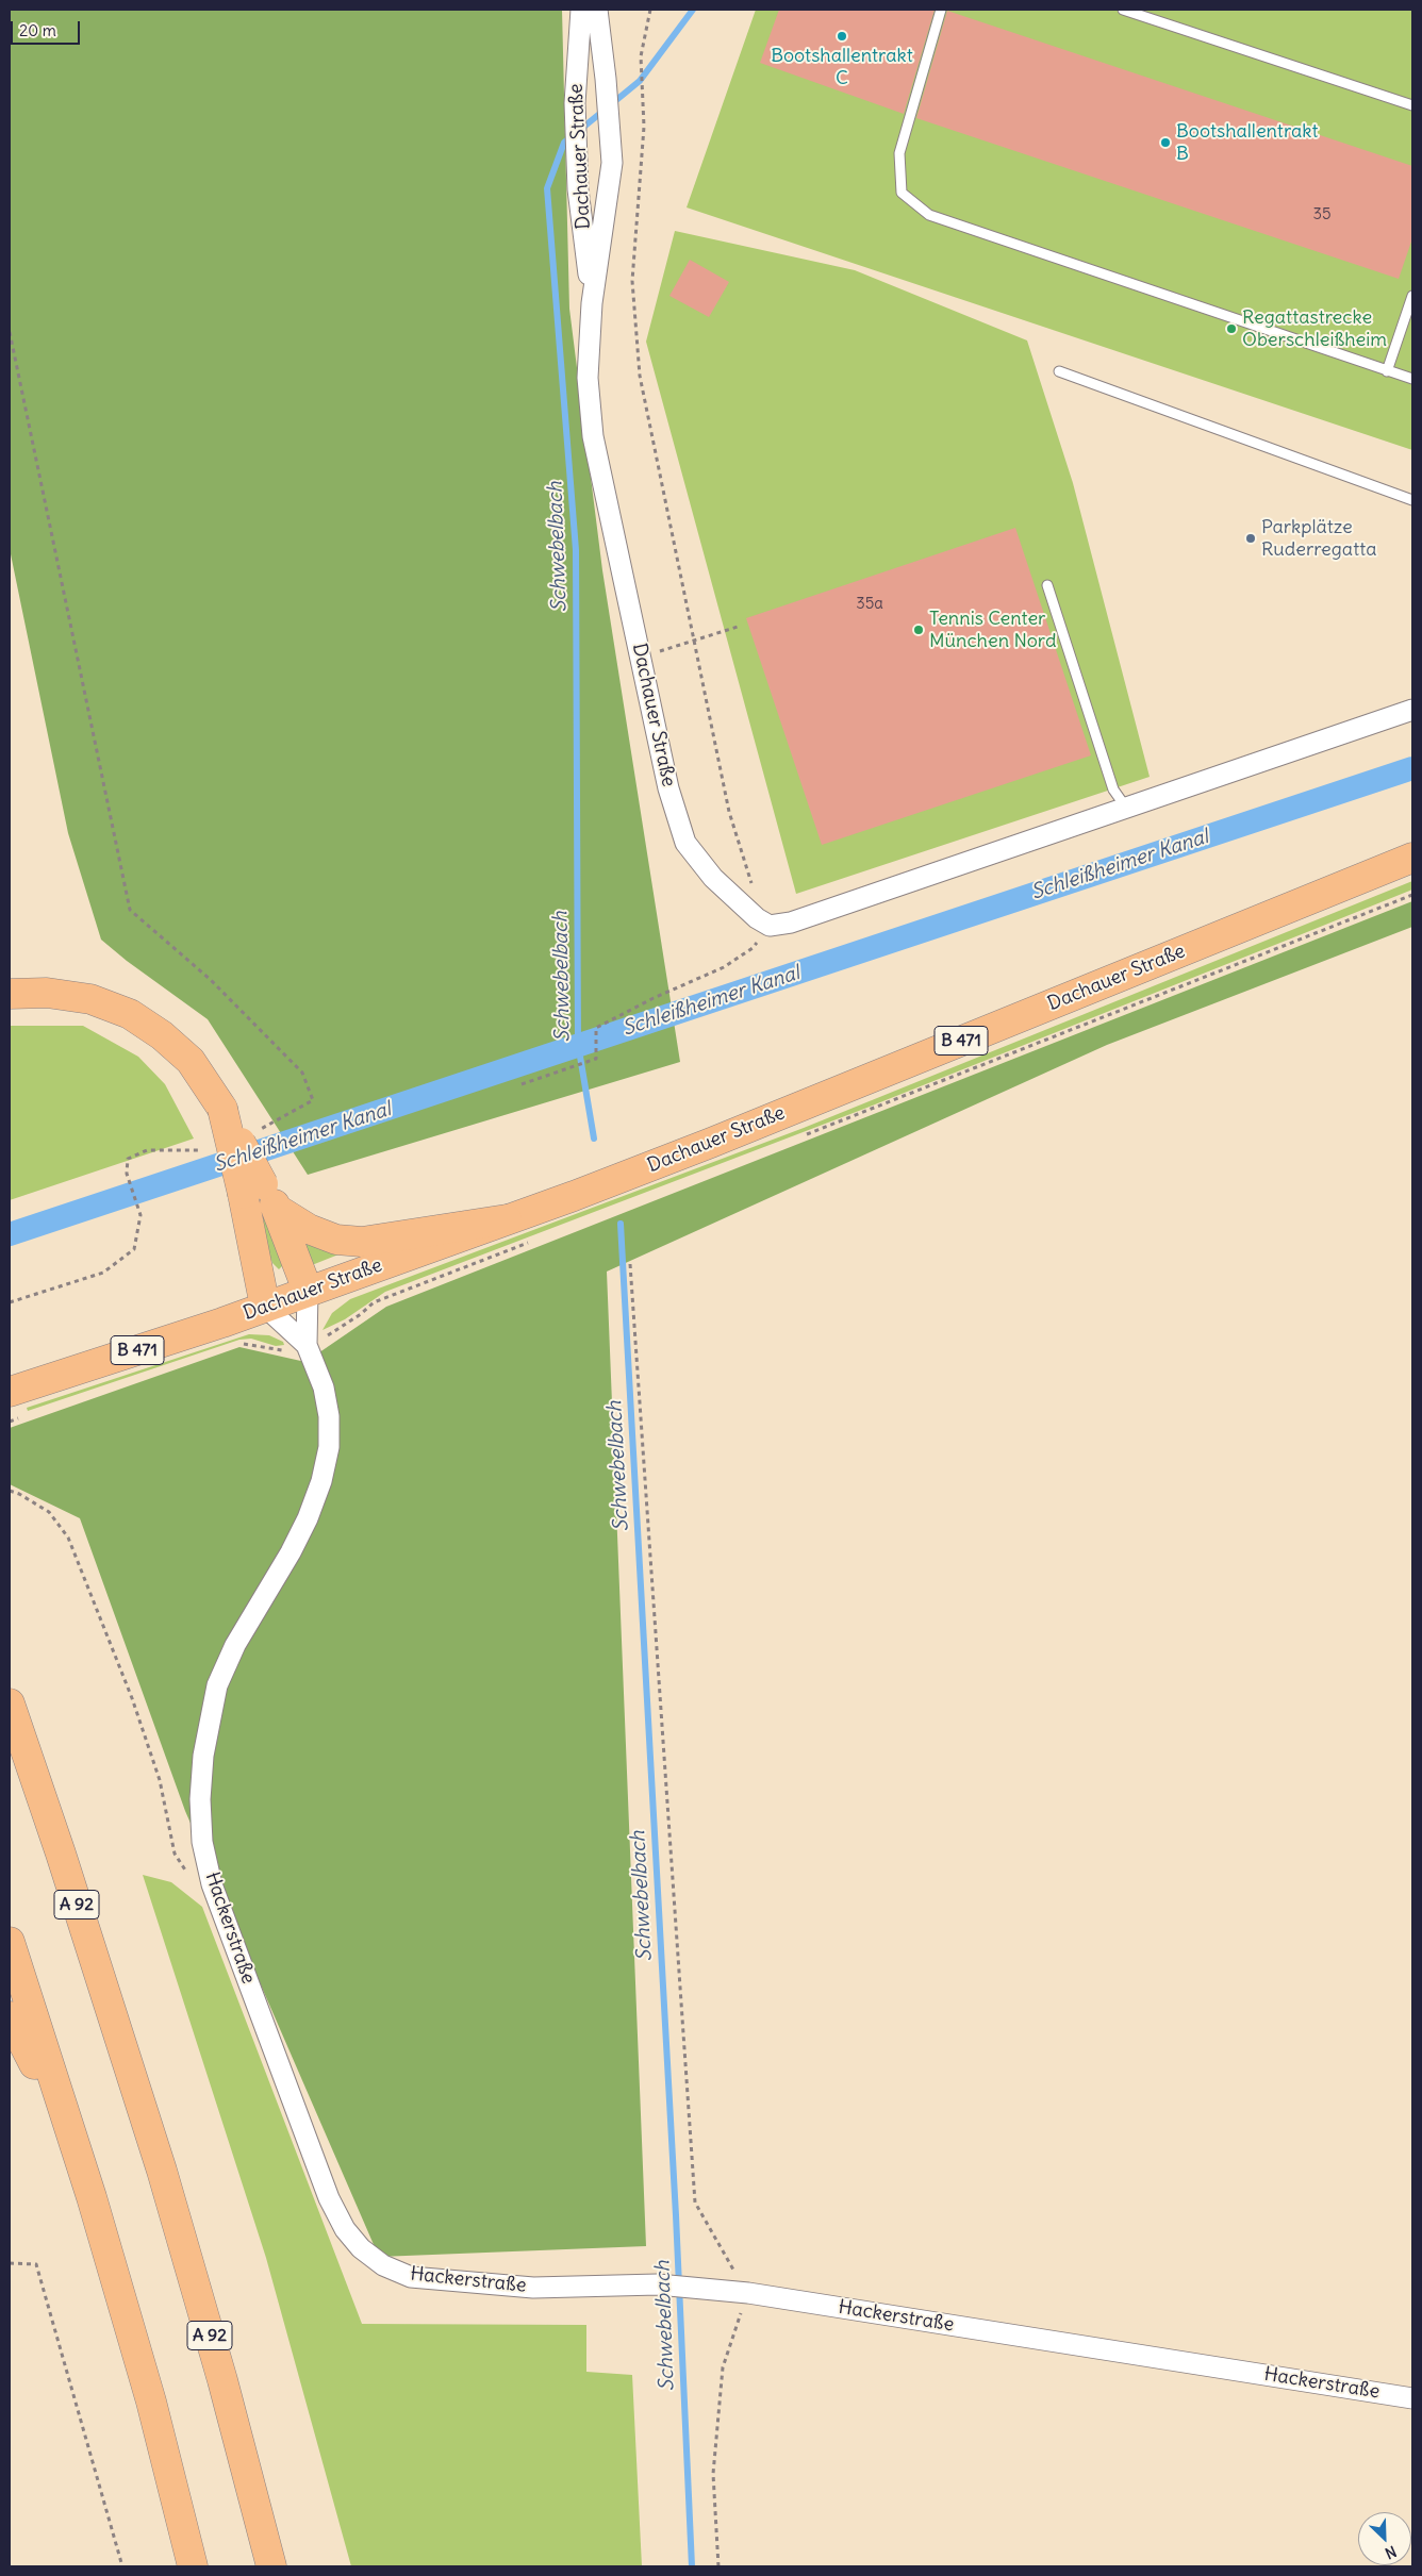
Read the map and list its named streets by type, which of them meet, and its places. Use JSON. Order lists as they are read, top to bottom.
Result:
{
  "streets": {
    "main road": ["Dachauer Straße", "B 471", "A 92"],
    "street": ["Hackerstraße"]
  },
  "crossings": [
    ["Dachauer Straße", "Hackerstraße"]
  ],
  "water": ["Schwebelbach", "Schleißheimer Kanal"],
  "places": [
    "Bootshallentrakt C",
    "Bootshallentrakt B",
    "Regattastrecke Oberschleißheim",
    "Parkplätze Ruderregatta",
    "Tennis Center München Nord"
  ],
  "house_numbers": ["35", "35a"],
  "scale_bar": "20 m",
  "north": "bottom right"
}
